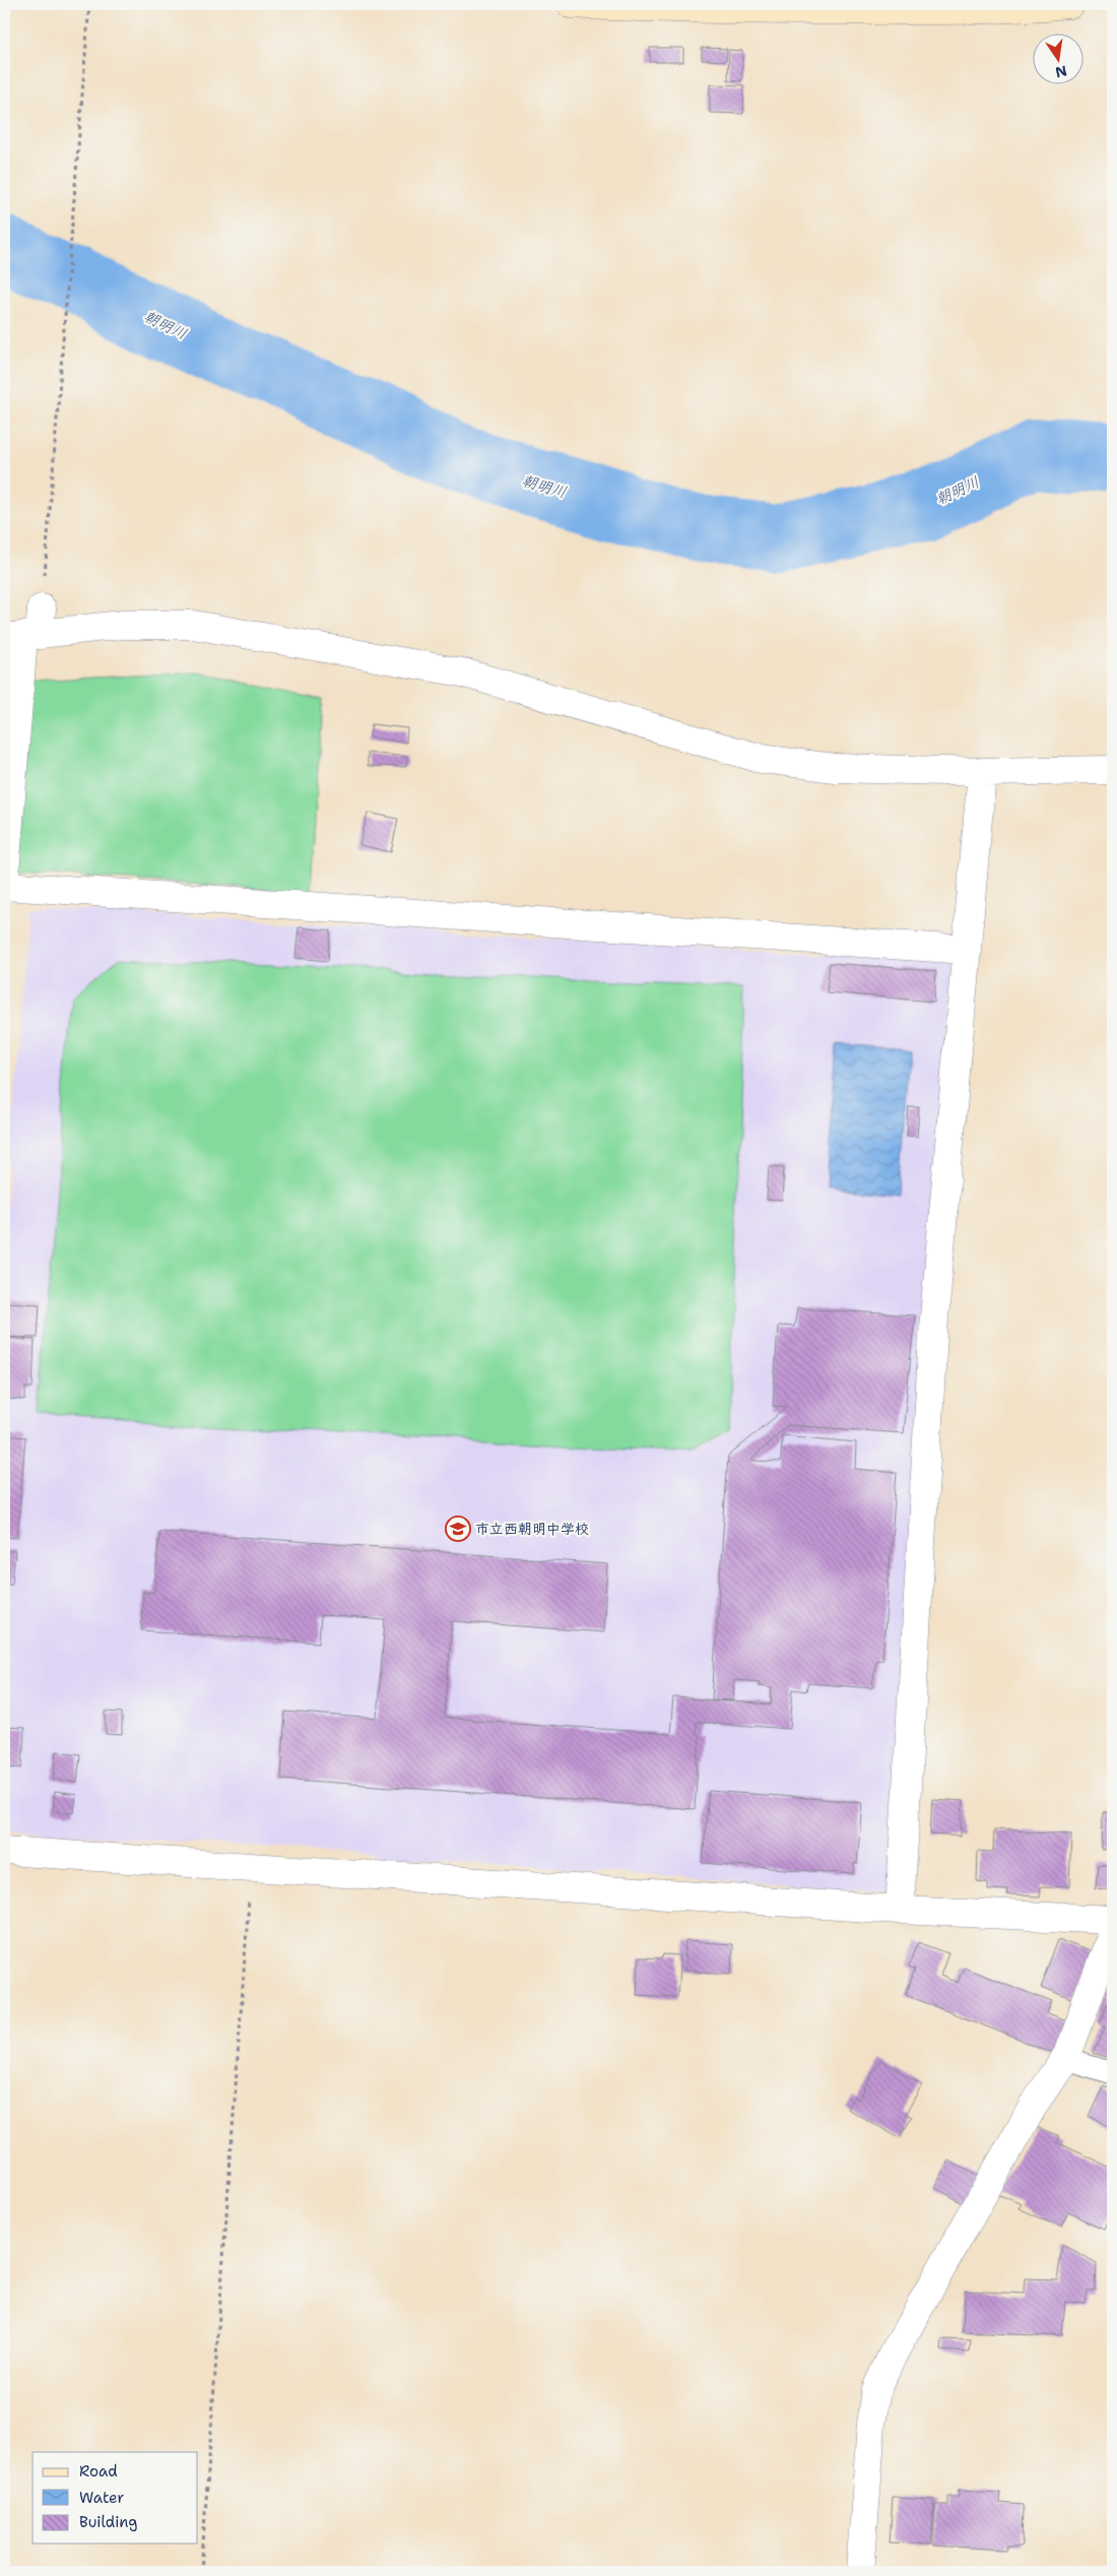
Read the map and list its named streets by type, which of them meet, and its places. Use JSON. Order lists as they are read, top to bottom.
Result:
{
  "water": ["朝明川"],
  "places": {
    "school or university": ["市立西朝明中学校"]
  },
  "legend": ["Road", "Water", "Building"],
  "north": "bottom"
}
